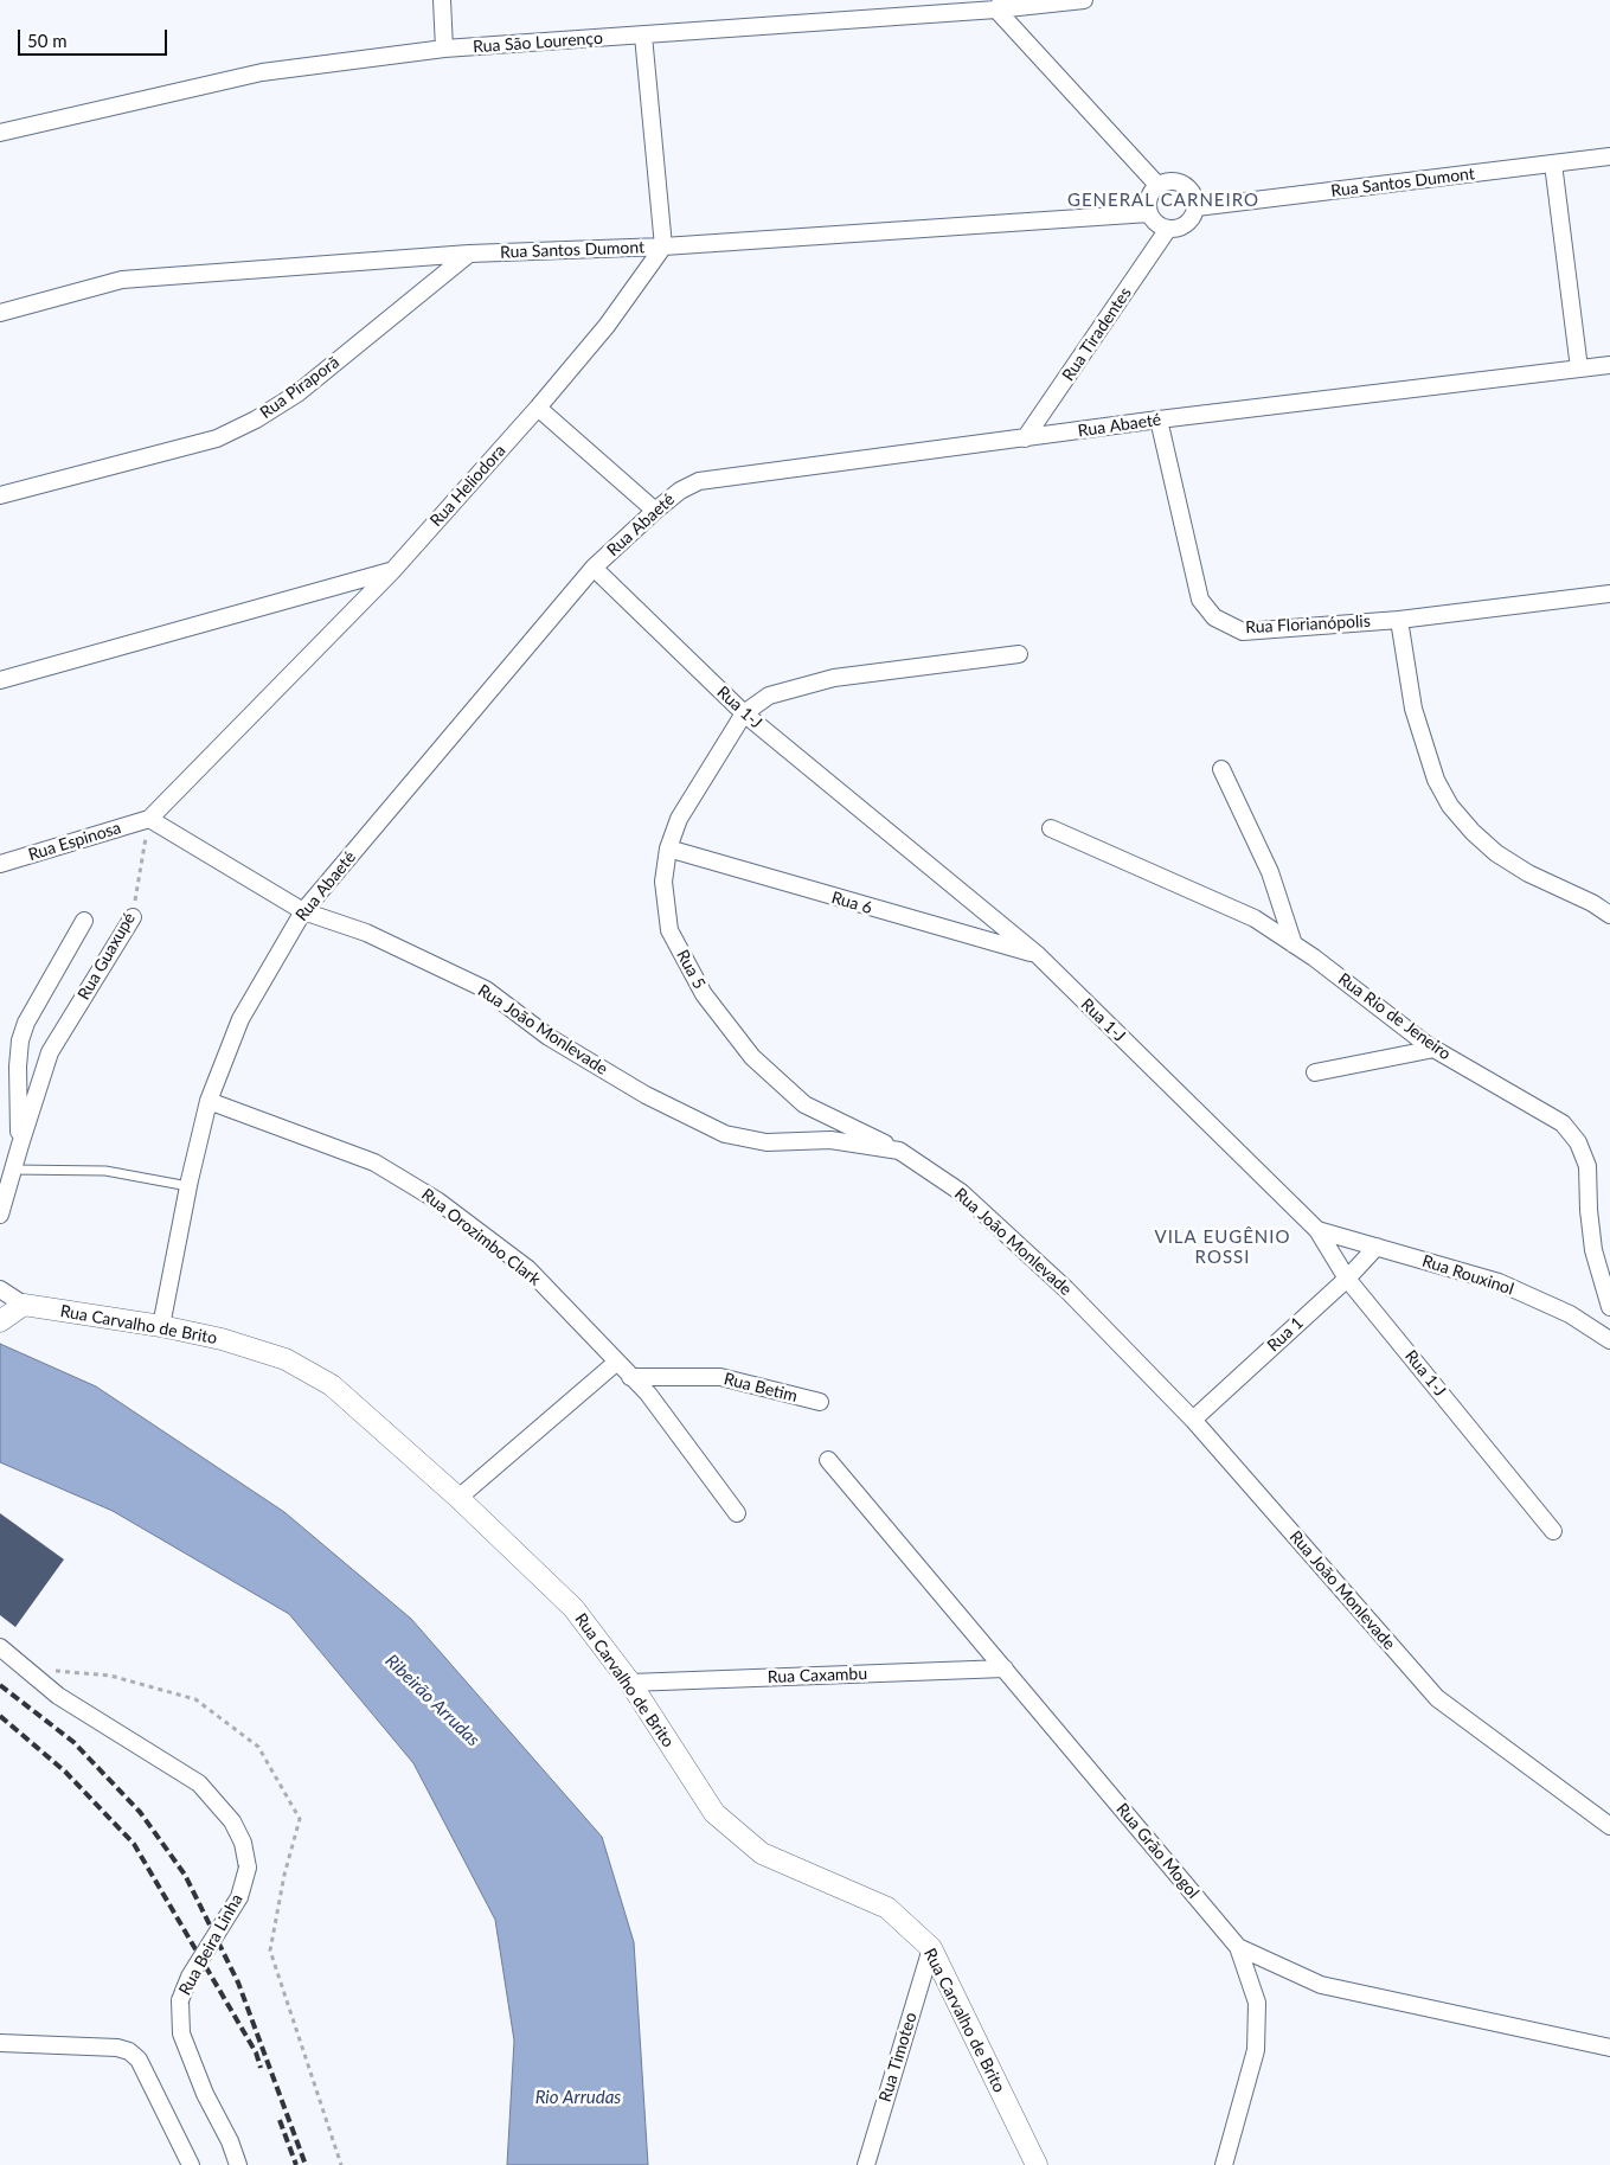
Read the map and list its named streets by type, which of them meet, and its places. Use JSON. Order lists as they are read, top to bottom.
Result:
{
  "streets": {
    "street": [
      "Rua São Lourenço",
      "Rua Santos Dumont",
      "Rua Tiradentes",
      "Rua Piraporã",
      "Rua Abaeté",
      "Rua Heliodora",
      "Rua Florianópolis",
      "Rua 1-J",
      "Rua Espinosa",
      "Rua 6",
      "Rua Guaxupé",
      "Rua 5",
      "Rua Rio de Jeneiro",
      "Rua João Monlevade",
      "Rua Orozimbo Clark",
      "Rua Rouxinol",
      "Rua Carvalho de Brito",
      "Rua 1",
      "Rua Betim",
      "Rua Caxambu",
      "Rua Grão Mogol",
      "Rua Beira Linha",
      "Rua Timoteo"
    ]
  },
  "crossings": [
    ["Rua Santos Dumont", "Rua Tiradentes"],
    ["Rua Santos Dumont", "Rua Piraporã"],
    ["Rua Santos Dumont", "Rua Heliodora"],
    ["Rua Tiradentes", "Rua Abaeté"],
    ["Rua Abaeté", "Rua Florianópolis"],
    ["Rua Abaeté", "Rua 1-J"],
    ["Rua Abaeté", "Rua João Monlevade"],
    ["Rua Abaeté", "Rua Orozimbo Clark"],
    ["Rua Abaeté", "Rua Carvalho de Brito"],
    ["Rua 1-J", "Rua 6"],
    ["Rua 1-J", "Rua 5"],
    ["Rua 1-J", "Rua Rouxinol"],
    ["Rua 1-J", "Rua 1"],
    ["Rua Espinosa", "Rua Guaxupé"],
    ["Rua Espinosa", "Rua João Monlevade"],
    ["Rua 6", "Rua 5"],
    ["Rua Guaxupé", "Rua João Monlevade"],
    ["Rua 5", "Rua João Monlevade"],
    ["Rua João Monlevade", "Rua 1"],
    ["Rua Orozimbo Clark", "Rua Betim"],
    ["Rua Rouxinol", "Rua 1"],
    ["Rua Carvalho de Brito", "Rua Caxambu"],
    ["Rua Carvalho de Brito", "Rua Timoteo"],
    ["Rua Caxambu", "Rua Grão Mogol"]
  ],
  "districts": ["GENERAL CARNEIRO", "VILA EUGÊNIO ROSSI"],
  "water": ["Ribeirão Arrudas", "Rio Arrudas"],
  "scale_bar": "50 m"
}
